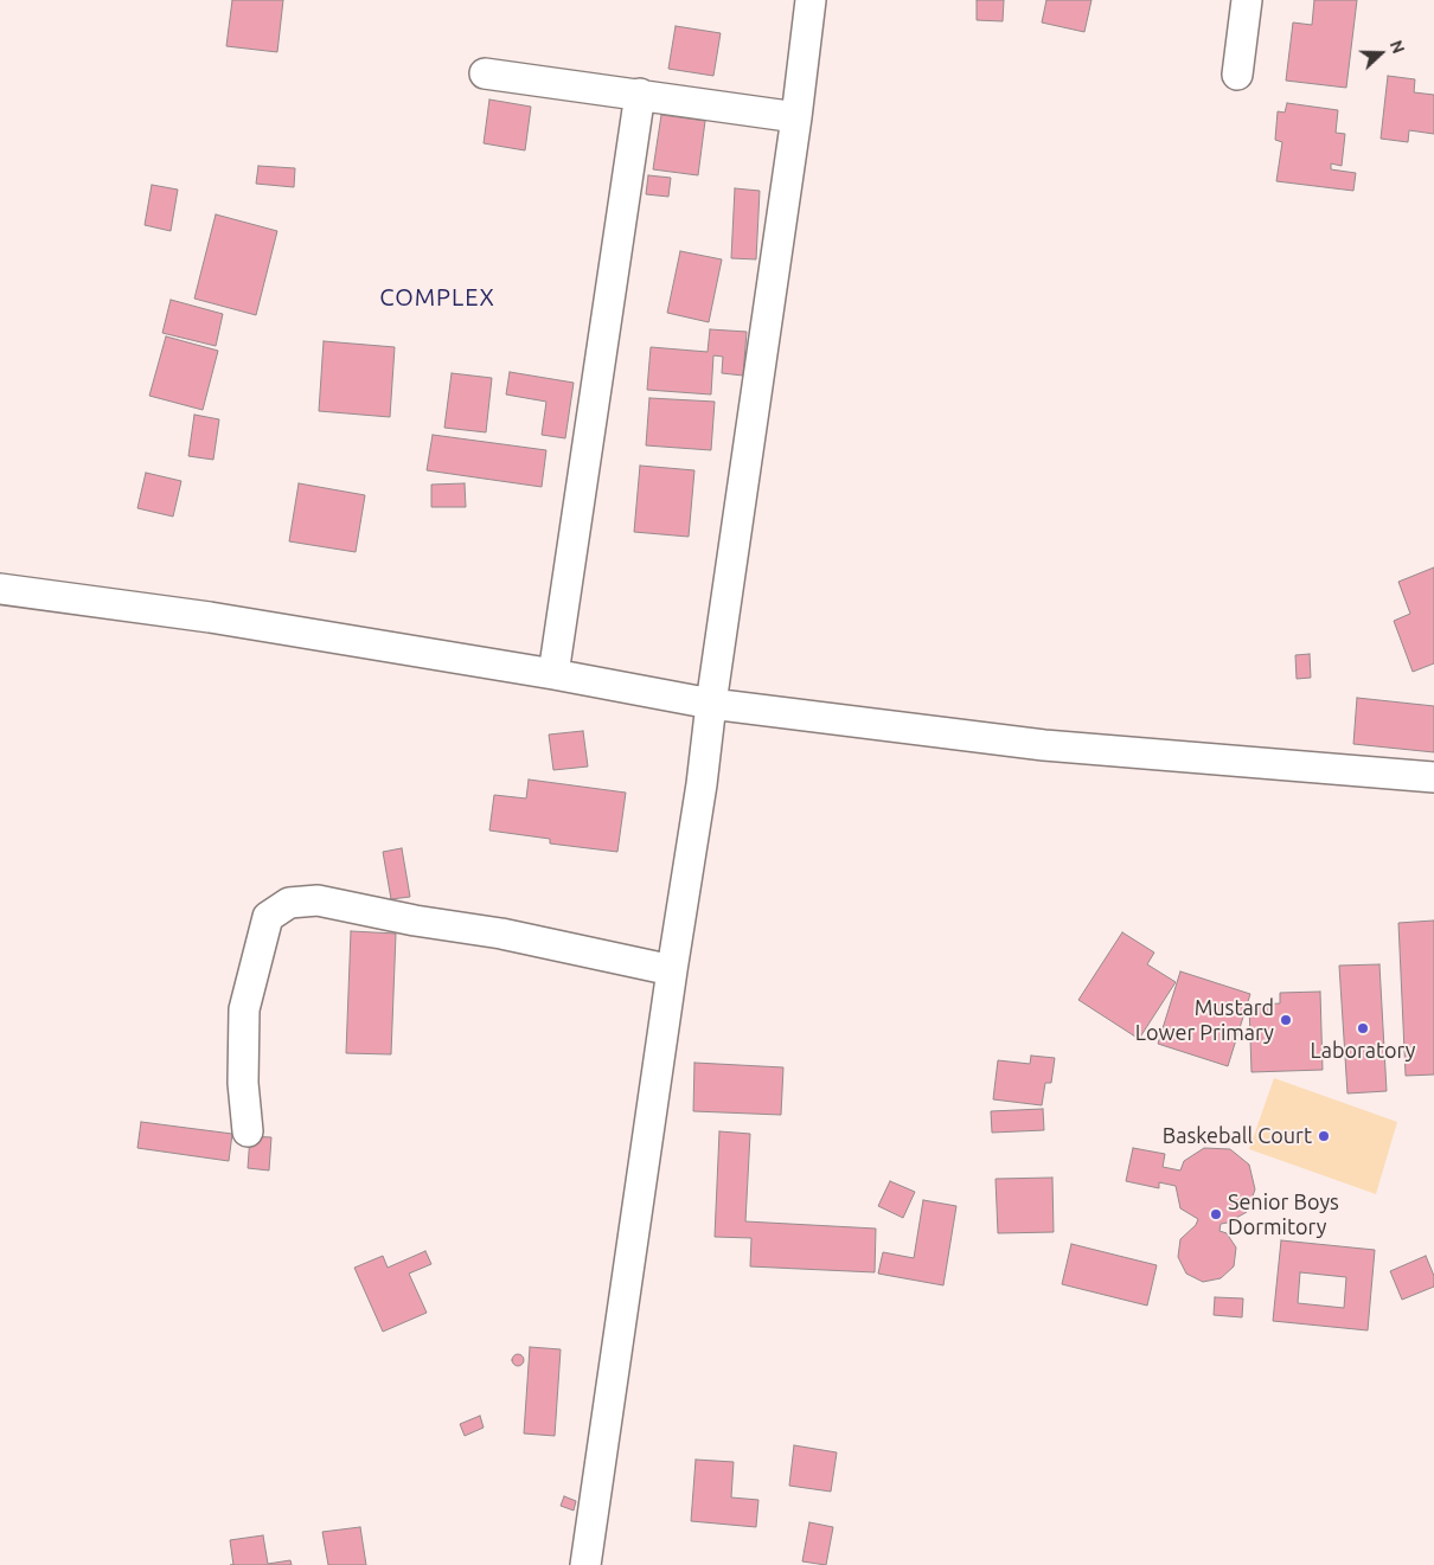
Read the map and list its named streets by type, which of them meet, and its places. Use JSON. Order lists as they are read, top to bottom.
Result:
{
  "districts": ["COMPLEX"],
  "places": [
    "Mustard Lower Primary",
    "Laboratory",
    "Baskeball Court",
    "Senior Boys Dormitory"
  ],
  "north": "right"
}
